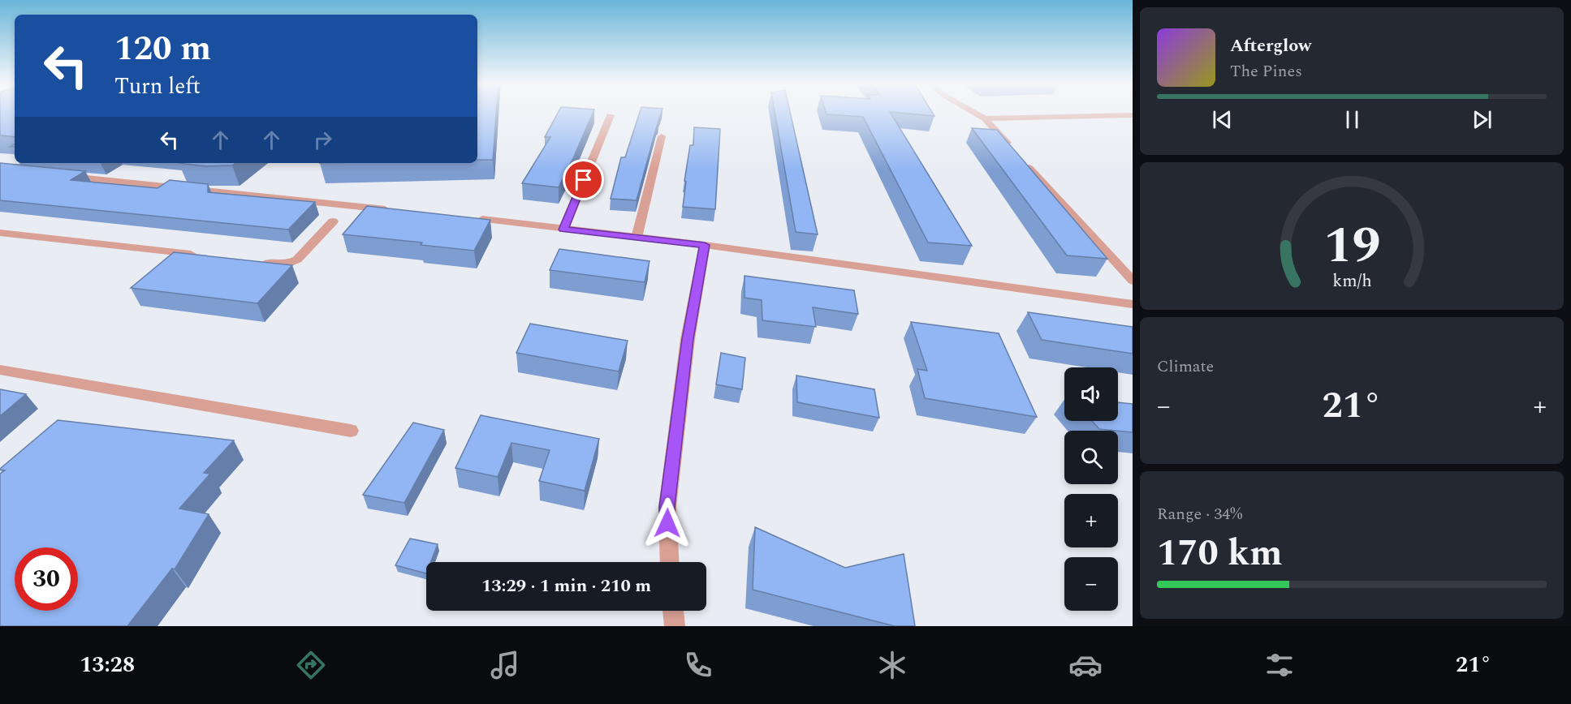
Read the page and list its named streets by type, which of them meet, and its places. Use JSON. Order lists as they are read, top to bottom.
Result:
{
  "page": {
    "turn": ["120 m", "Turn left"],
    "song": ["Afterglow", "The Pines"],
    "tile": [
      "Climate",
      ["Range · 34%", "170 km"]
    ],
    "map_buttons": ["+", "−"],
    "heat": ["−", "21°", "+"],
    "limit": "30",
    "trip": "13:29 · 1 min · 210 m",
    "tabs": ["13:28", "21°"],
    "gauge": ["19", "km/h"]
  }
}
